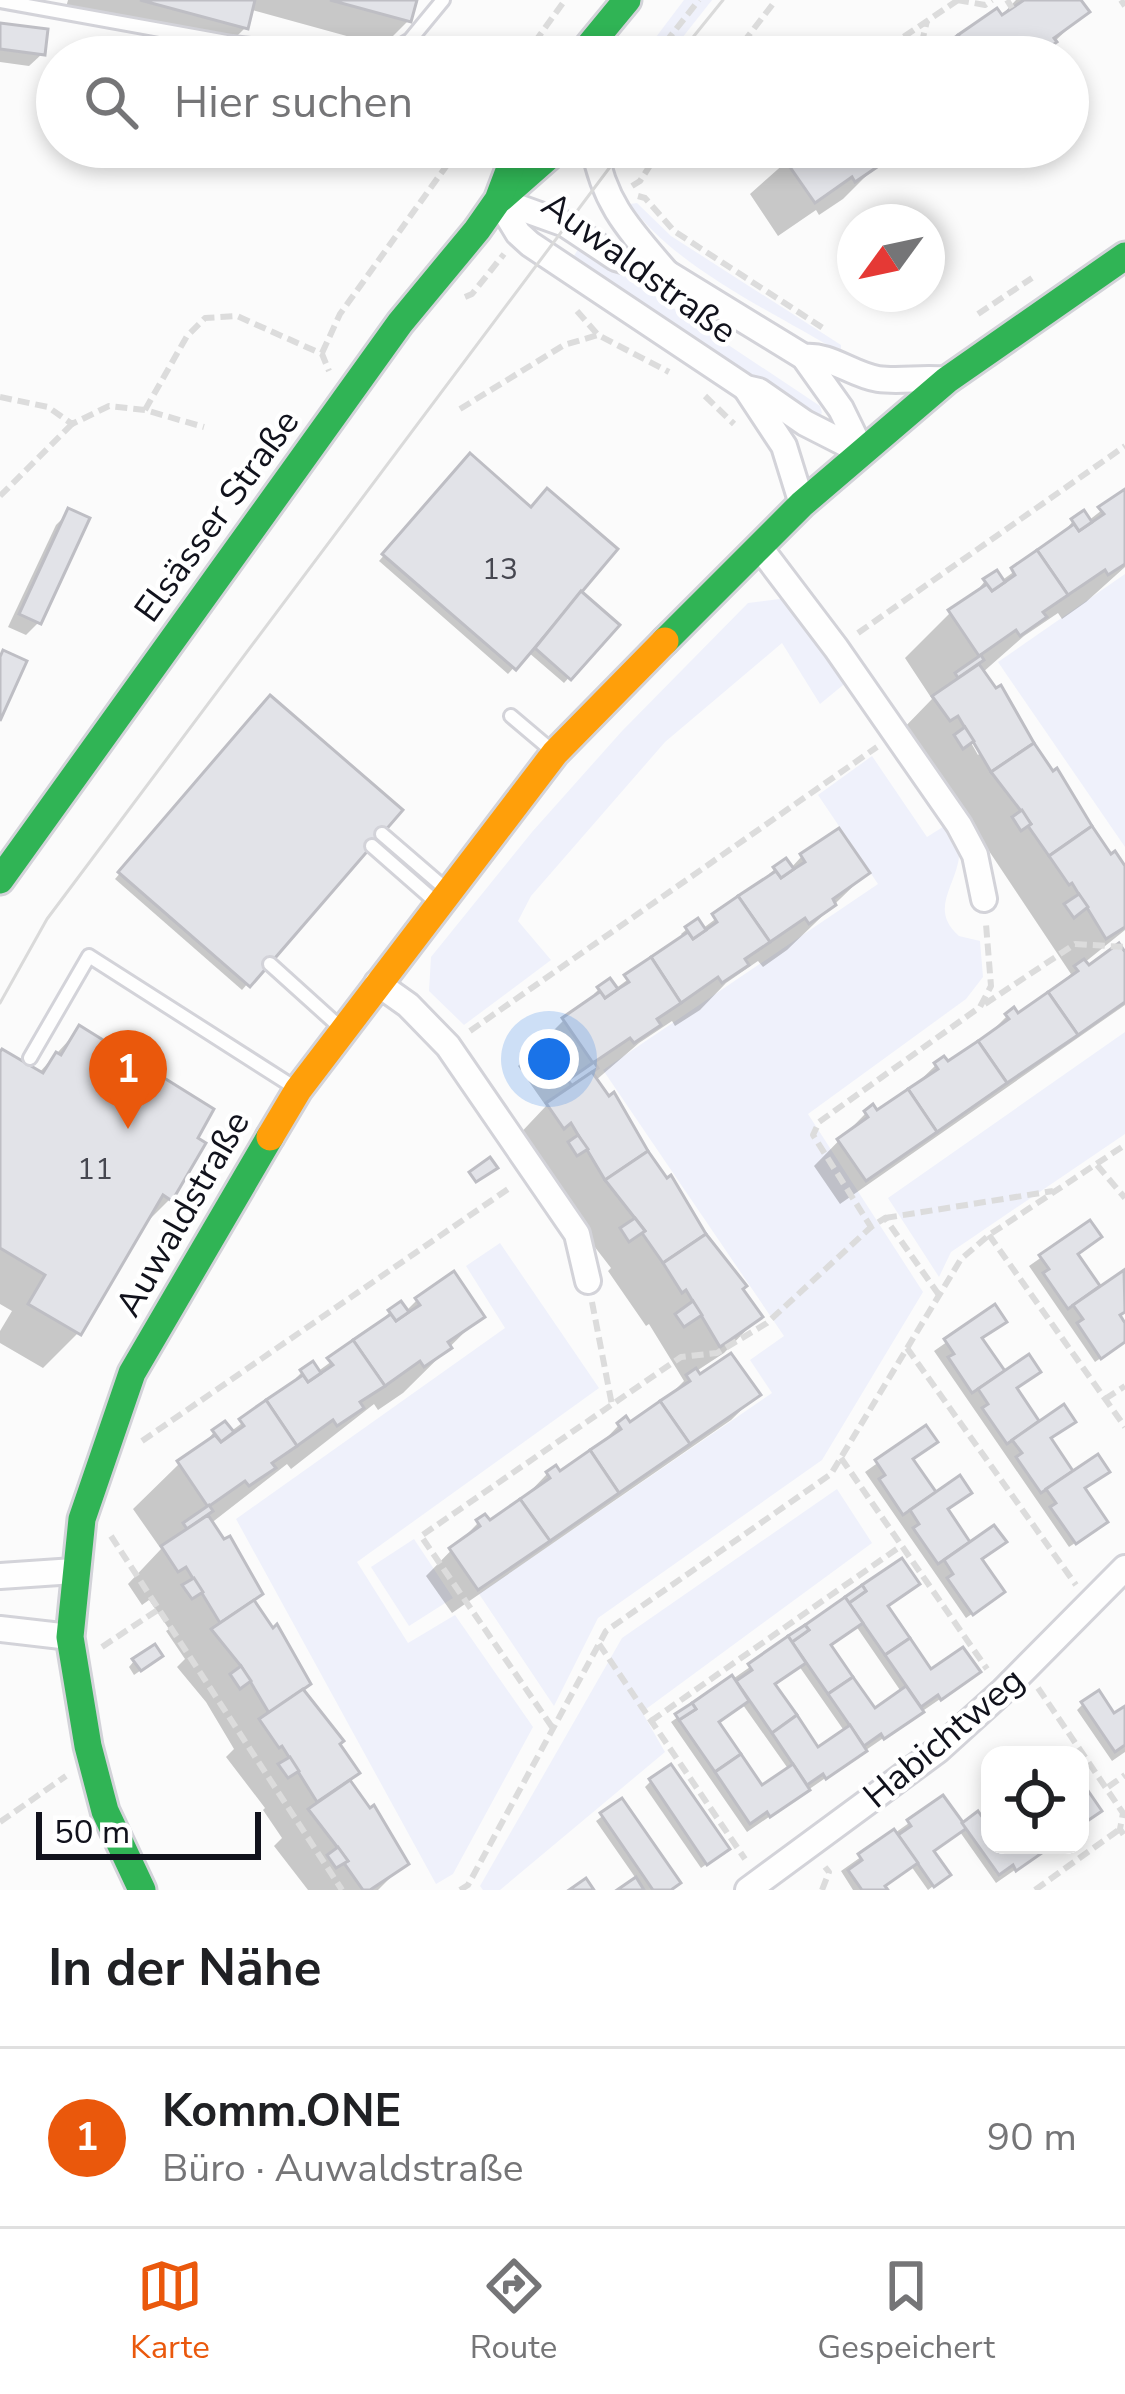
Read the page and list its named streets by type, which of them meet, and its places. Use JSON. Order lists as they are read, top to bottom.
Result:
{
  "streets": {
    "street": ["Auwaldstraße", "Elsässer Straße", "Habichtweg"]
  },
  "crossings": [
    ["Auwaldstraße", "Elsässer Straße"]
  ],
  "house_numbers": ["13", "11"],
  "scale_bar": "50 m",
  "north": "bottom left",
  "page": {
    "search": "Hier suchen",
    "pins": "1",
    "scale": "50 m",
    "heading": "In der Nähe",
    "list": [
      {
        "mark": "1",
        "name": "Komm.ONE",
        "note": "Büro · Auwaldstraße",
        "value": "90 m"
      }
    ],
    "nav": ["Karte", "Route", "Gespeichert"]
  }
}
